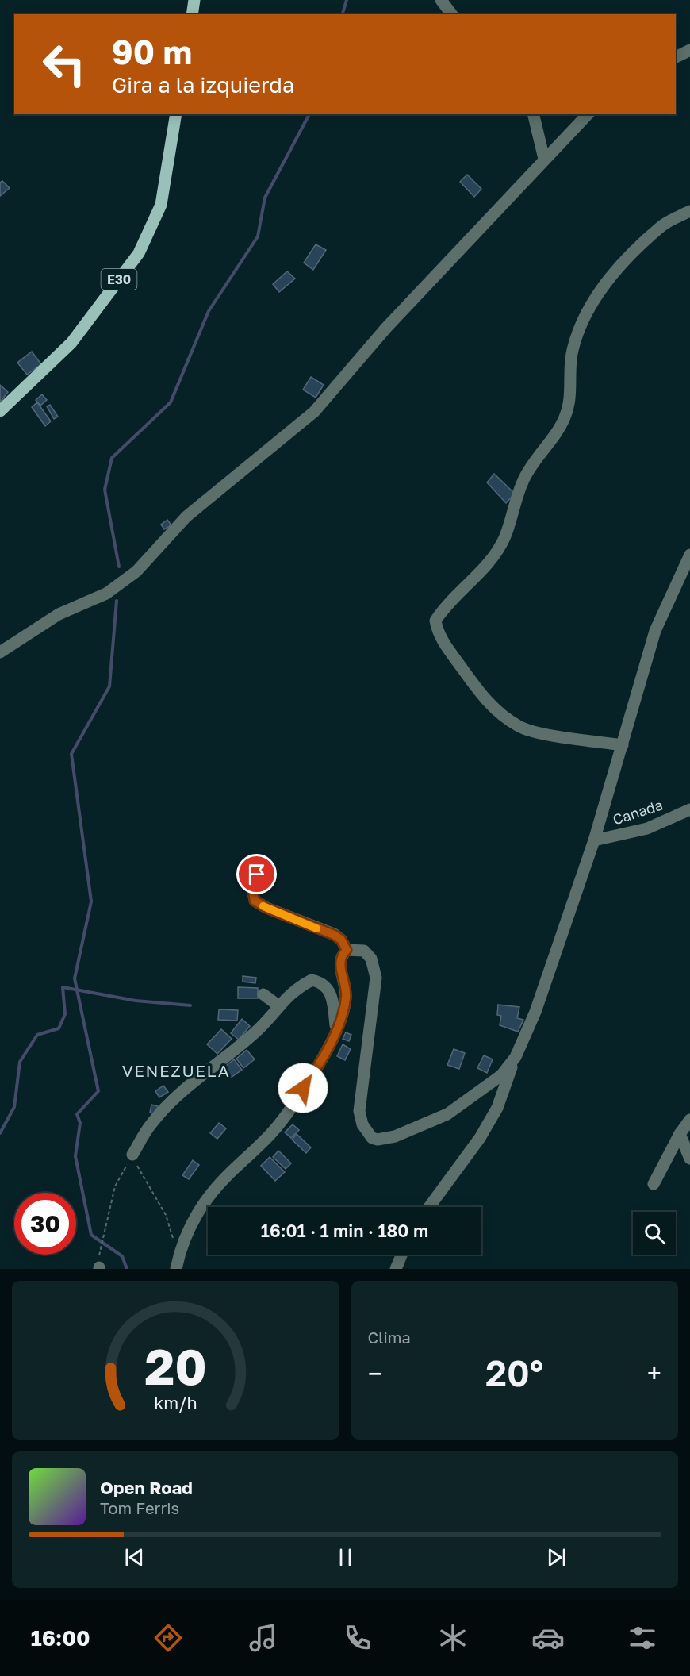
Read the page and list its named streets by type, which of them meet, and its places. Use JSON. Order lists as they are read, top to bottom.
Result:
{
  "streets": {
    "main road": ["E30"],
    "street": ["Canada"]
  },
  "districts": ["VENEZUELA"],
  "page": {
    "turn": ["90 m", "Gira a la izquierda"],
    "limit": "30",
    "trip": "16:01 · 1 min · 180 m",
    "tile": "Clima",
    "heat": ["−", "20°", "+"],
    "song": ["Open Road", "Tom Ferris"],
    "tabs": "16:00",
    "gauge": ["20", "km/h"]
  }
}
